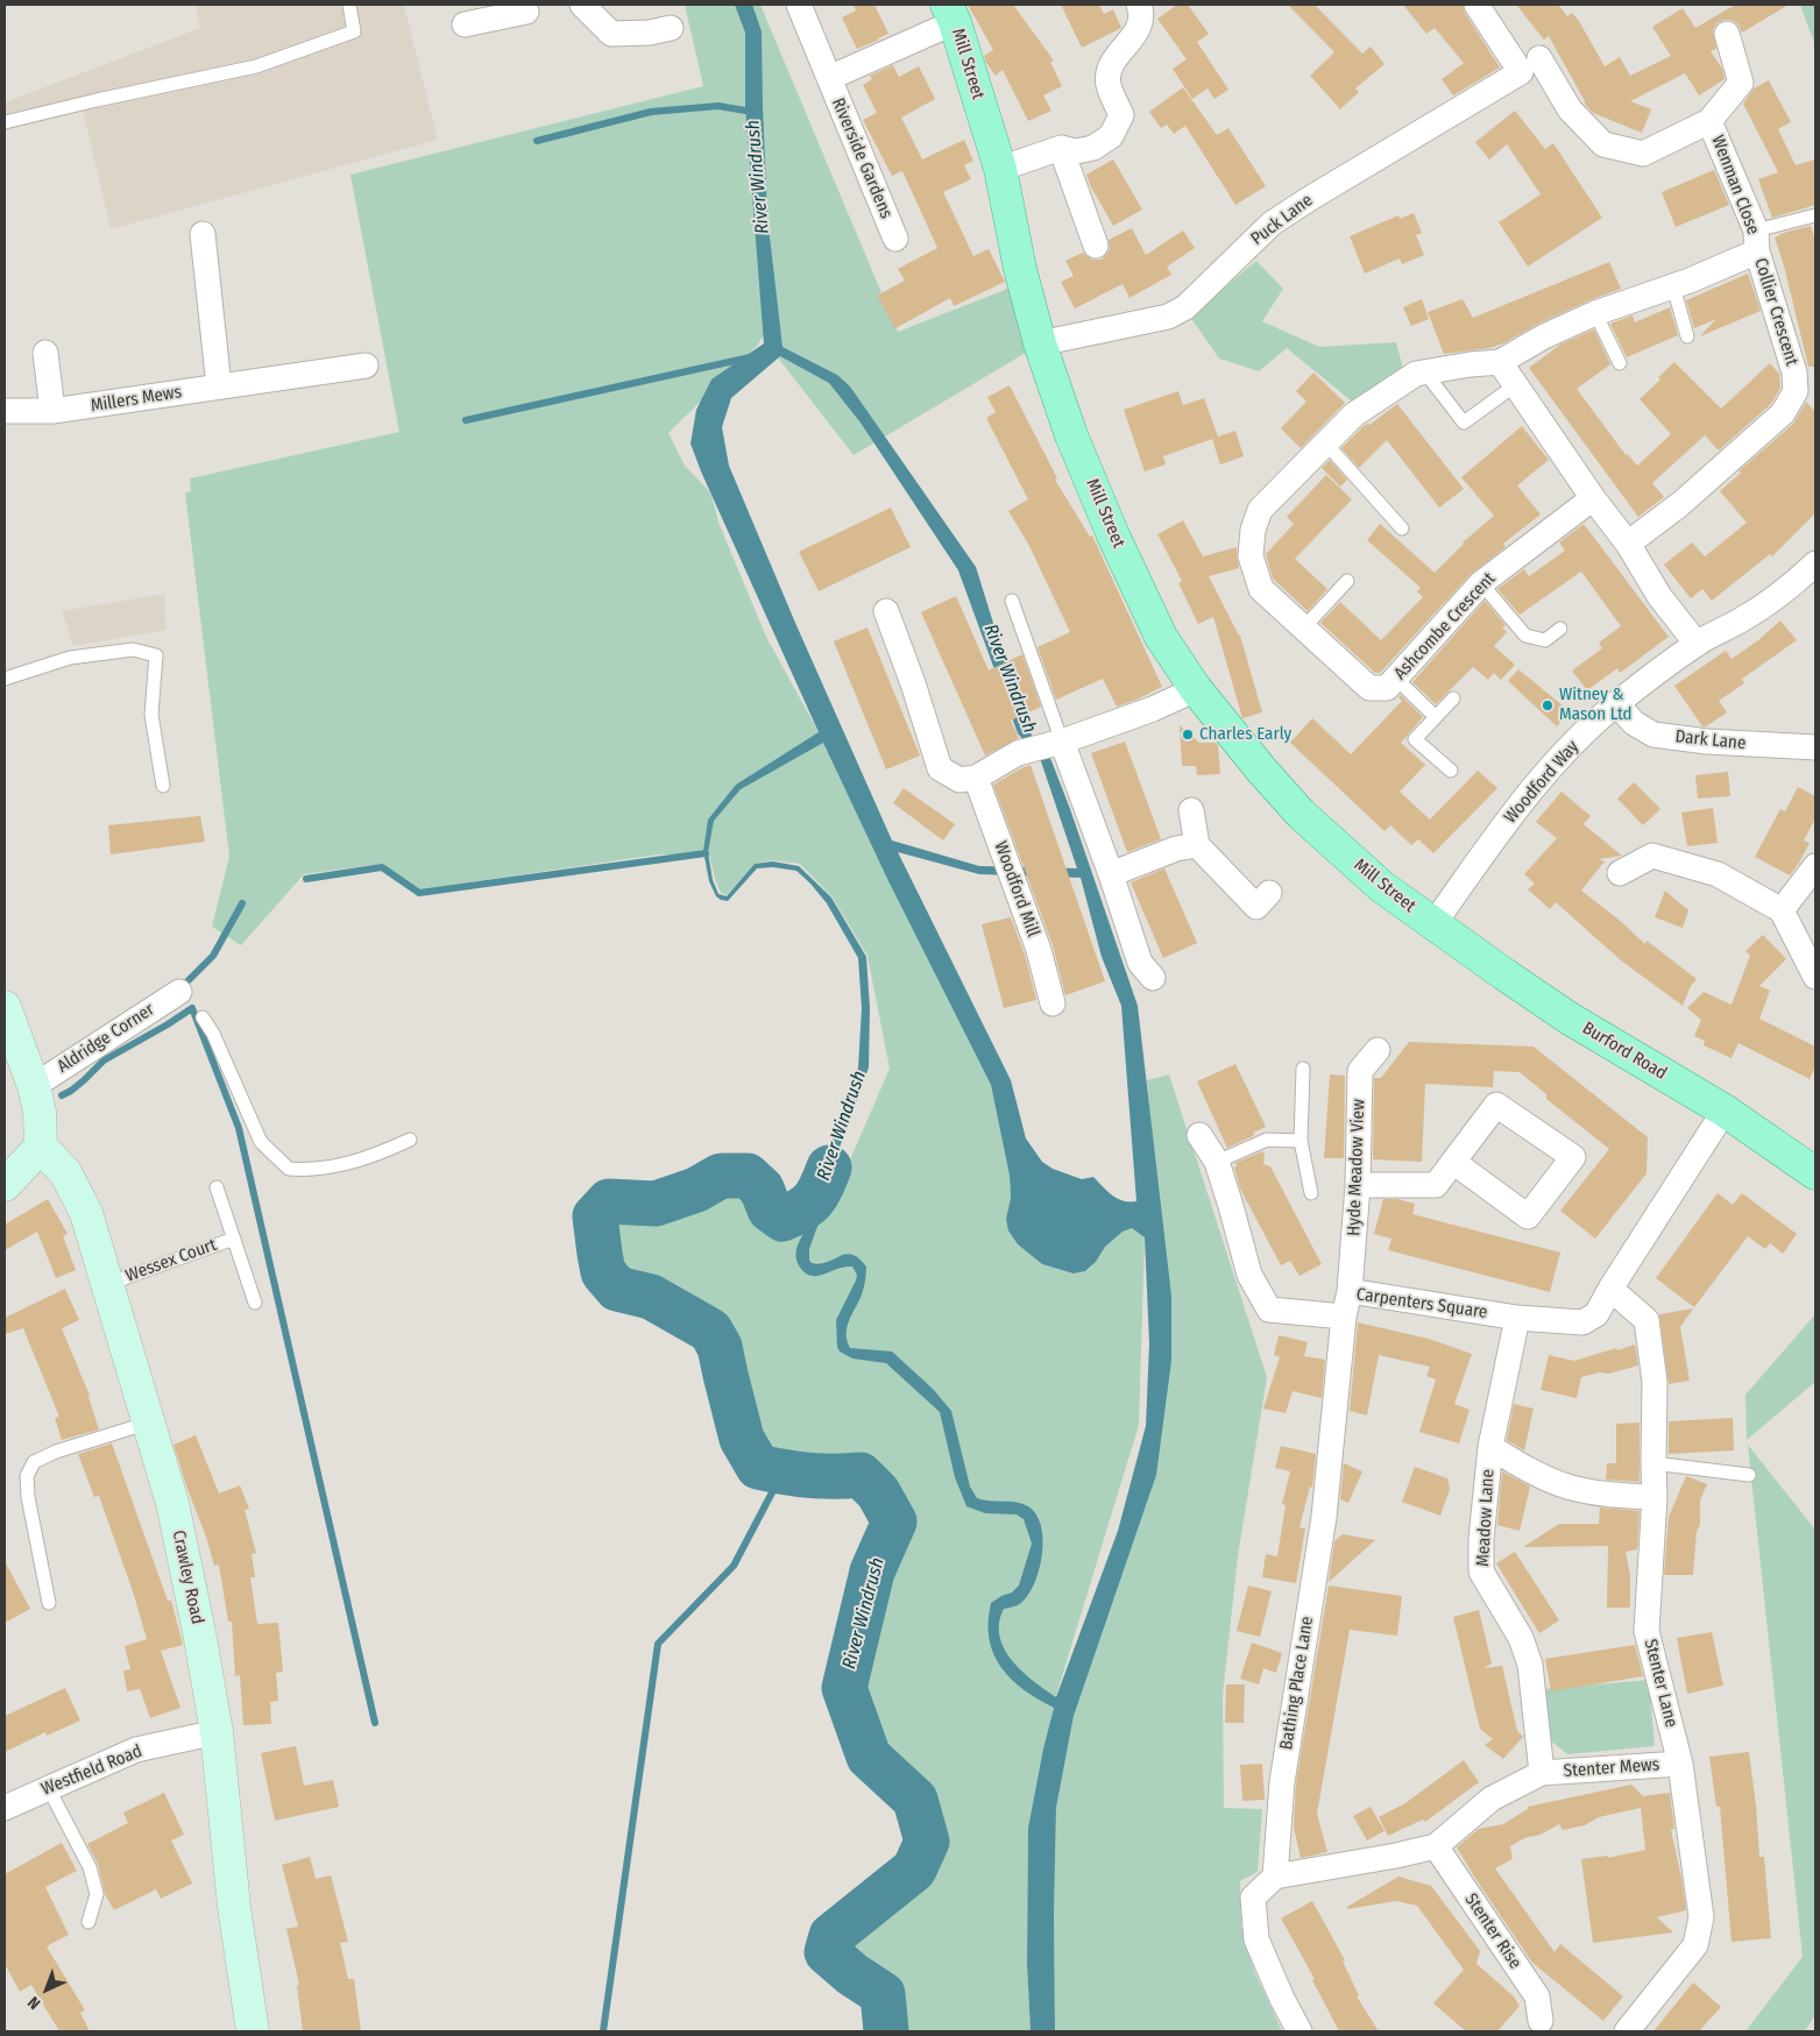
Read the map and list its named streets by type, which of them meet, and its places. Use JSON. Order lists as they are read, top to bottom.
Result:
{
  "streets": {
    "main road": ["Mill Street", "Burford Road"],
    "street": [
      "Riverside Gardens",
      "Wenman Close",
      "Puck Lane",
      "Collier Crescent",
      "Millers Mews",
      "Ashcombe Crescent",
      "Dark Lane",
      "Woodford Way",
      "Woodford Mill",
      "Aldridge Corner",
      "Hyde Meadow View",
      "Carpenters Square",
      "Meadow Lane",
      "Crawley Road",
      "Bathing Place Lane",
      "Stenter Lane",
      "Stenter Mews",
      "Westfield Road",
      "Stenter Rise"
    ],
    "lane": ["Wessex Court"]
  },
  "crossings": [
    ["Mill Street", "Riverside Gardens"],
    ["Mill Street", "Puck Lane"],
    ["Mill Street", "Woodford Way"],
    ["Mill Street", "Burford Road"],
    ["Wenman Close", "Puck Lane"],
    ["Wenman Close", "Collier Crescent"],
    ["Collier Crescent", "Ashcombe Crescent"],
    ["Dark Lane", "Woodford Way"],
    ["Woodford Way", "Burford Road"],
    ["Hyde Meadow View", "Carpenters Square"],
    ["Wessex Court", "Crawley Road"],
    ["Carpenters Square", "Meadow Lane"],
    ["Carpenters Square", "Bathing Place Lane"],
    ["Meadow Lane", "Stenter Mews"],
    ["Crawley Road", "Westfield Road"],
    ["Stenter Lane", "Stenter Mews"]
  ],
  "water": ["River Windrush"],
  "places": ["Witney & Mason Ltd", "Charles Early"],
  "north": "bottom left"
}
